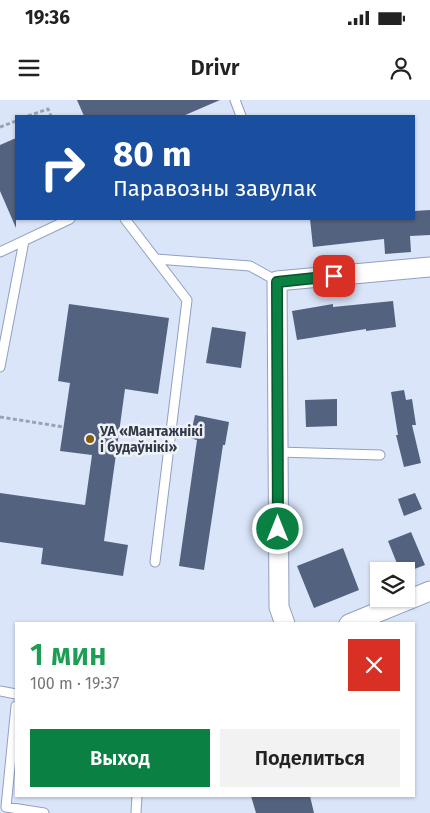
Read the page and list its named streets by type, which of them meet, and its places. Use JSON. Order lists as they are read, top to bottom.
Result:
{
  "places": ["УА «Мантажнікі і будаўнікі»"],
  "page": {
    "status": "19:36",
    "header": "Drivr",
    "turn": ["80 m", "Паравозны завулак"],
    "heading": ["1 мин", "100 m · 19:37"],
    "buttons": ["Выход", "Поделиться"]
  }
}
